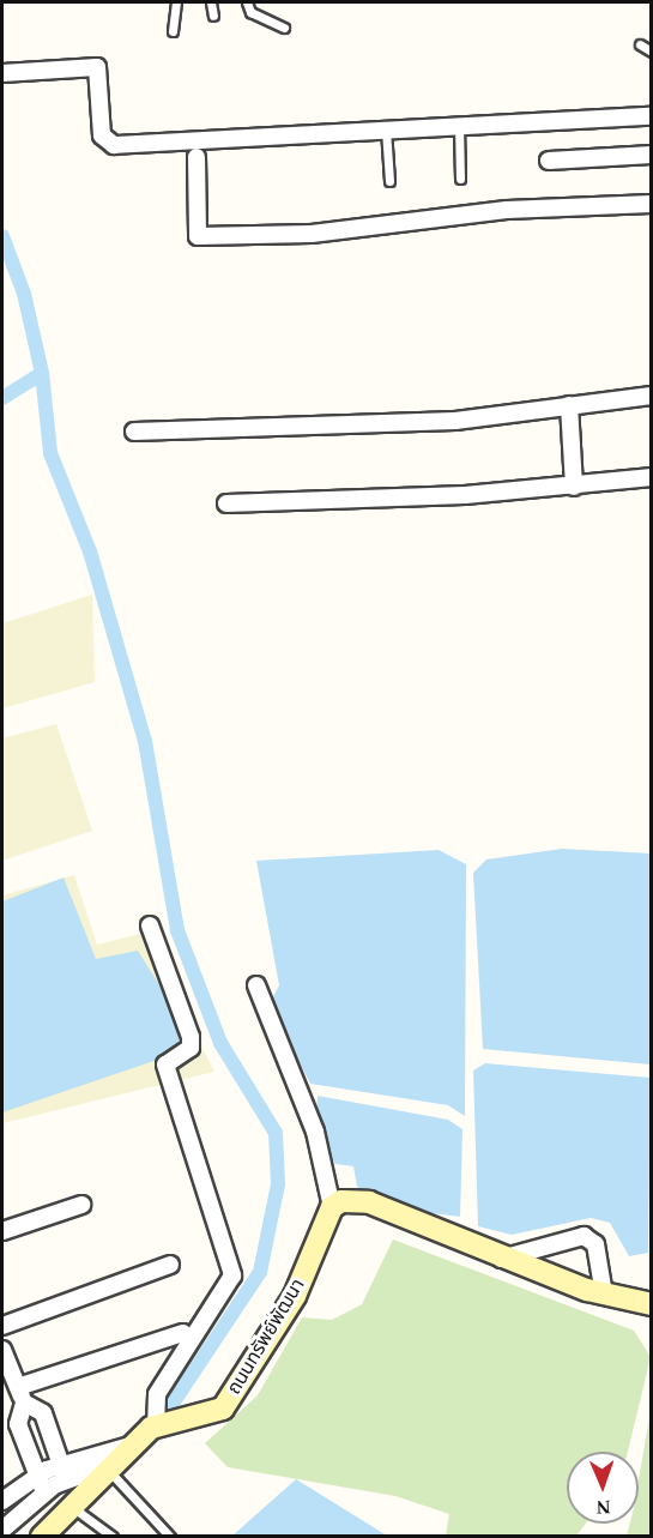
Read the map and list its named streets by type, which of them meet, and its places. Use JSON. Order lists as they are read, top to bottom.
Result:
{
  "streets": {
    "street": ["ถนนทรัพย์พัฒนา"]
  },
  "north": "bottom"
}
